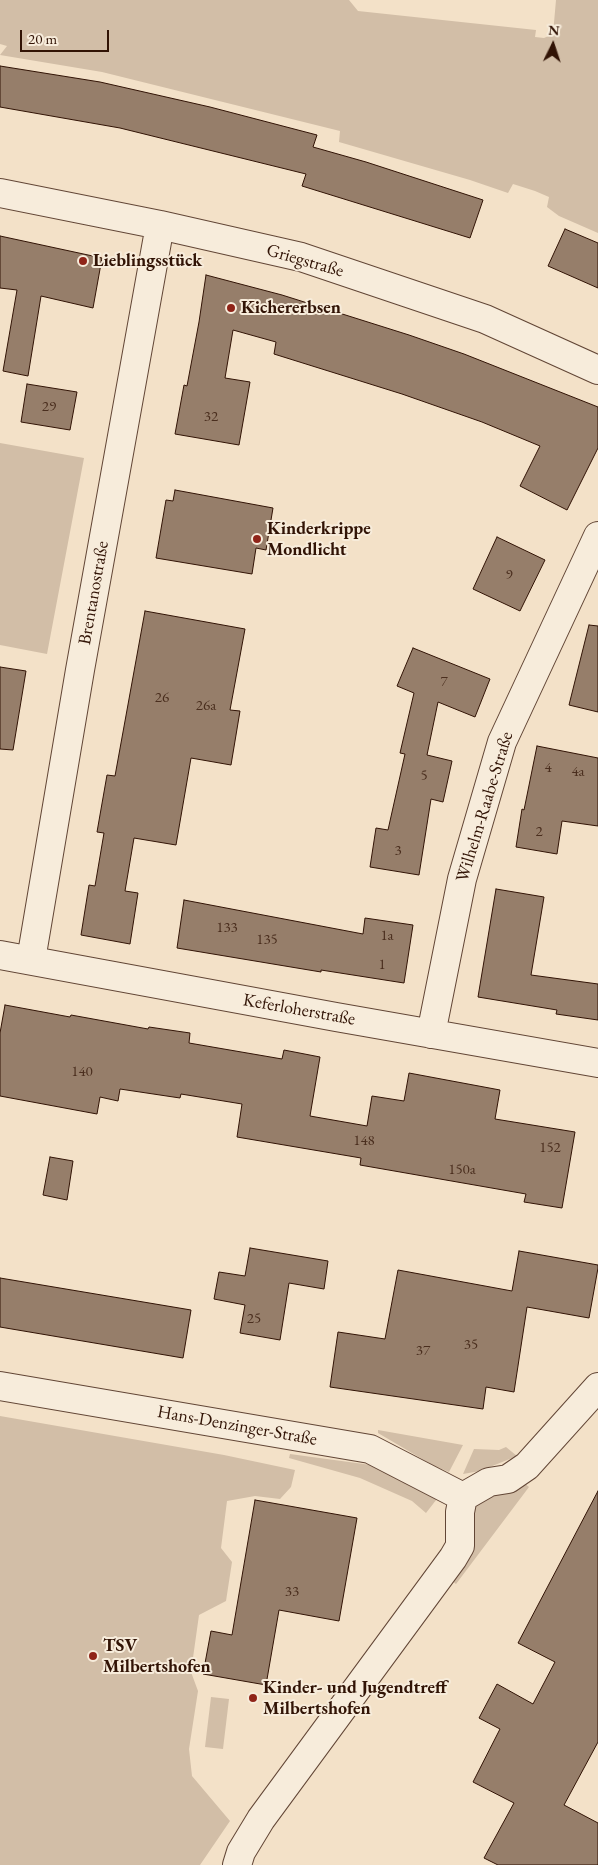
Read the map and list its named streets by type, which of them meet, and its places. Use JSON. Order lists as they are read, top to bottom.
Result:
{
  "streets": {
    "street": [
      "Griegstraße",
      "Brentanostraße",
      "Wilhelm-Raabe-Straße",
      "Keferloherstraße",
      "Hans-Denzinger-Straße"
    ]
  },
  "crossings": [
    ["Griegstraße", "Brentanostraße"],
    ["Brentanostraße", "Keferloherstraße"],
    ["Wilhelm-Raabe-Straße", "Keferloherstraße"]
  ],
  "places": [
    "Lieblingsstück",
    "Kichererbsen",
    "Kinderkrippe Mondlicht",
    "TSV Milbertshofen",
    "Kinder- und Jugendtreff Milbertshofen"
  ],
  "house_numbers": [
    "29",
    "32",
    "9",
    "7",
    "26",
    "26a",
    "4",
    "4a",
    "5",
    "2",
    "3",
    "133",
    "1a",
    "135",
    "1",
    "140",
    "148",
    "152",
    "150a",
    "25",
    "35",
    "37",
    "33"
  ],
  "scale_bar": "20 m",
  "north": "top"
}
